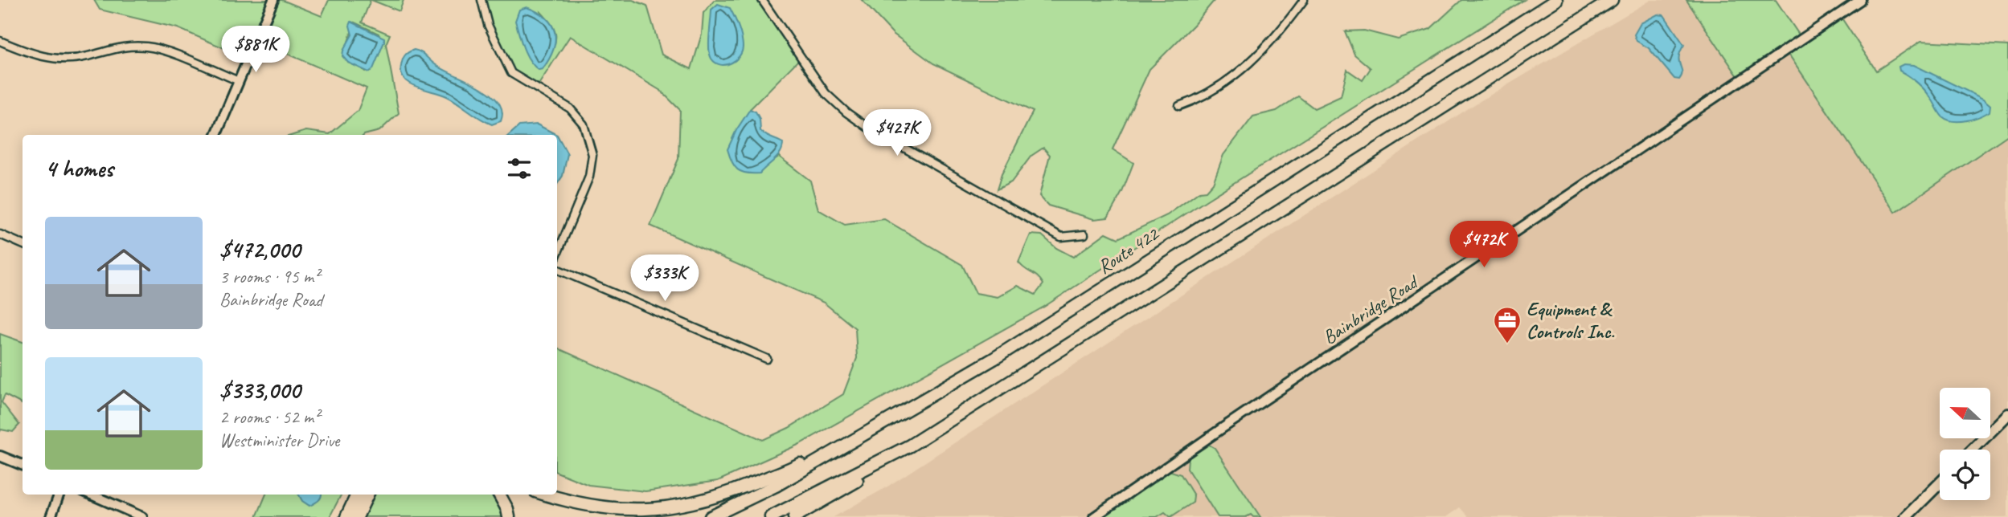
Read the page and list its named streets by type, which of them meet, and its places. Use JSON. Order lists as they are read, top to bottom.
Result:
{
  "streets": {
    "highway": ["Route 422"],
    "street": ["Bainbridge Road"]
  },
  "places": {
    "office": ["Equipment & Controls Inc."]
  },
  "north": "left",
  "page": {
    "price": [
      "$881K",
      "$427K",
      "$472K",
      "$333K"
    ],
    "heading": "4 homes",
    "list": [
      {
        "name": "$472,000",
        "note": "3 rooms · 95 m² · Bainbridge Road"
      },
      {
        "name": "$333,000",
        "note": "2 rooms · 52 m² · Westminister Drive"
      }
    ]
  }
}
